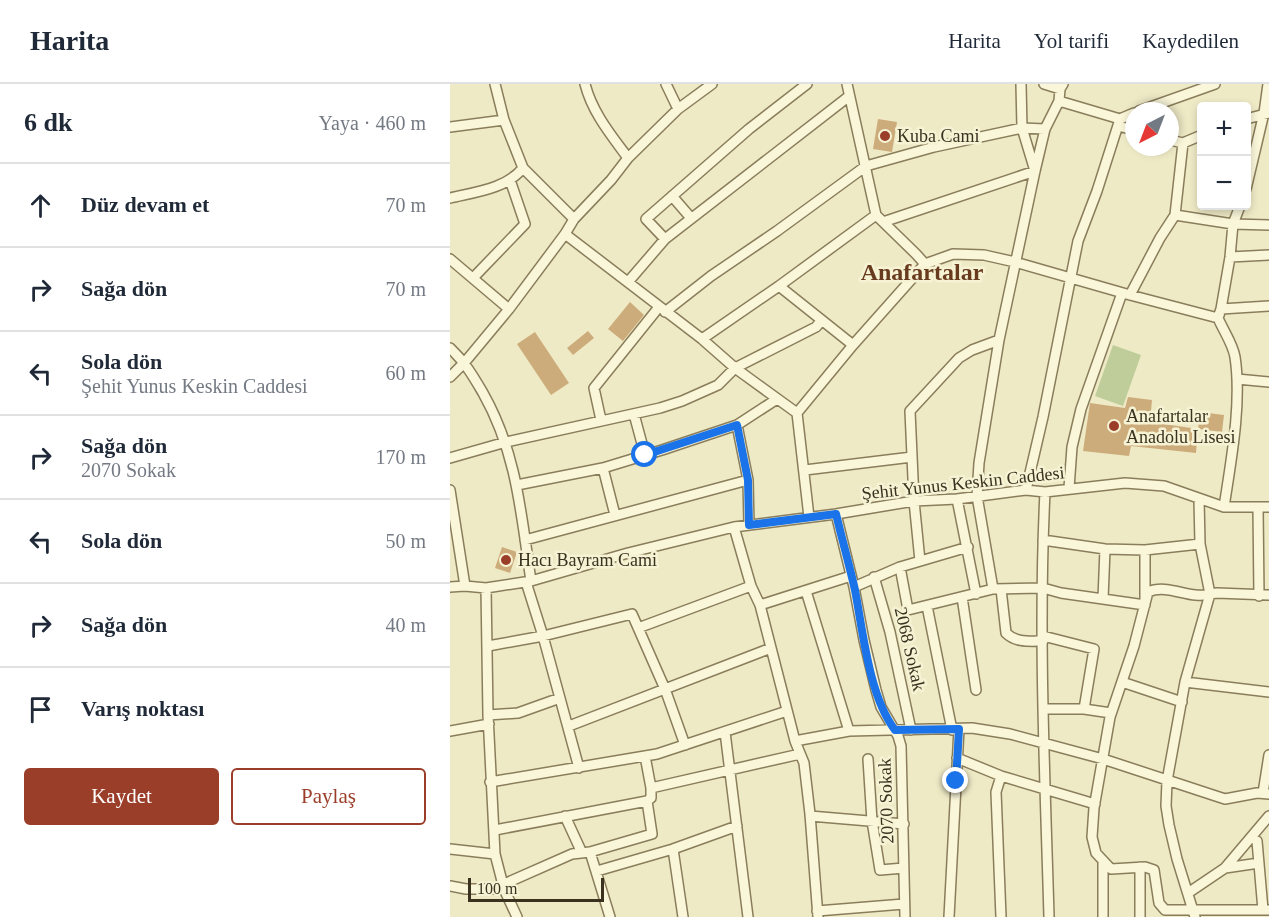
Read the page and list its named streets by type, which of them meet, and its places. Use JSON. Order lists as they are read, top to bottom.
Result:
{
  "streets": {
    "street": ["Şehit Yunus Keskin Caddesi", "2068 Sokak", "2070 Sokak"]
  },
  "crossings": [
    ["Şehit Yunus Keskin Caddesi", "2070 Sokak"]
  ],
  "districts": ["Anafartalar"],
  "places": ["Kuba Cami", "Anafartalar Anadolu Lisesi", "Hacı Bayram Cami"],
  "scale_bar": "100 m",
  "north": "bottom left",
  "page": {
    "header": "Harita",
    "nav": ["Harita", "Yol tarifi", "Kaydedilen"],
    "heading": ["6 dk", "Yaya · 460 m"],
    "map_buttons": ["+", "−"],
    "list": [
      ["Düz devam et", "70 m"],
      ["Sağa dön", "70 m"],
      ["Sola dön", "Şehit Yunus Keskin Caddesi", "60 m"],
      ["Sağa dön", "2070 Sokak", "170 m"],
      ["Sola dön", "50 m"],
      ["Sağa dön", "40 m"],
      "Varış noktası"
    ],
    "buttons": ["Kaydet", "Paylaş"],
    "scale": "100 m"
  }
}
